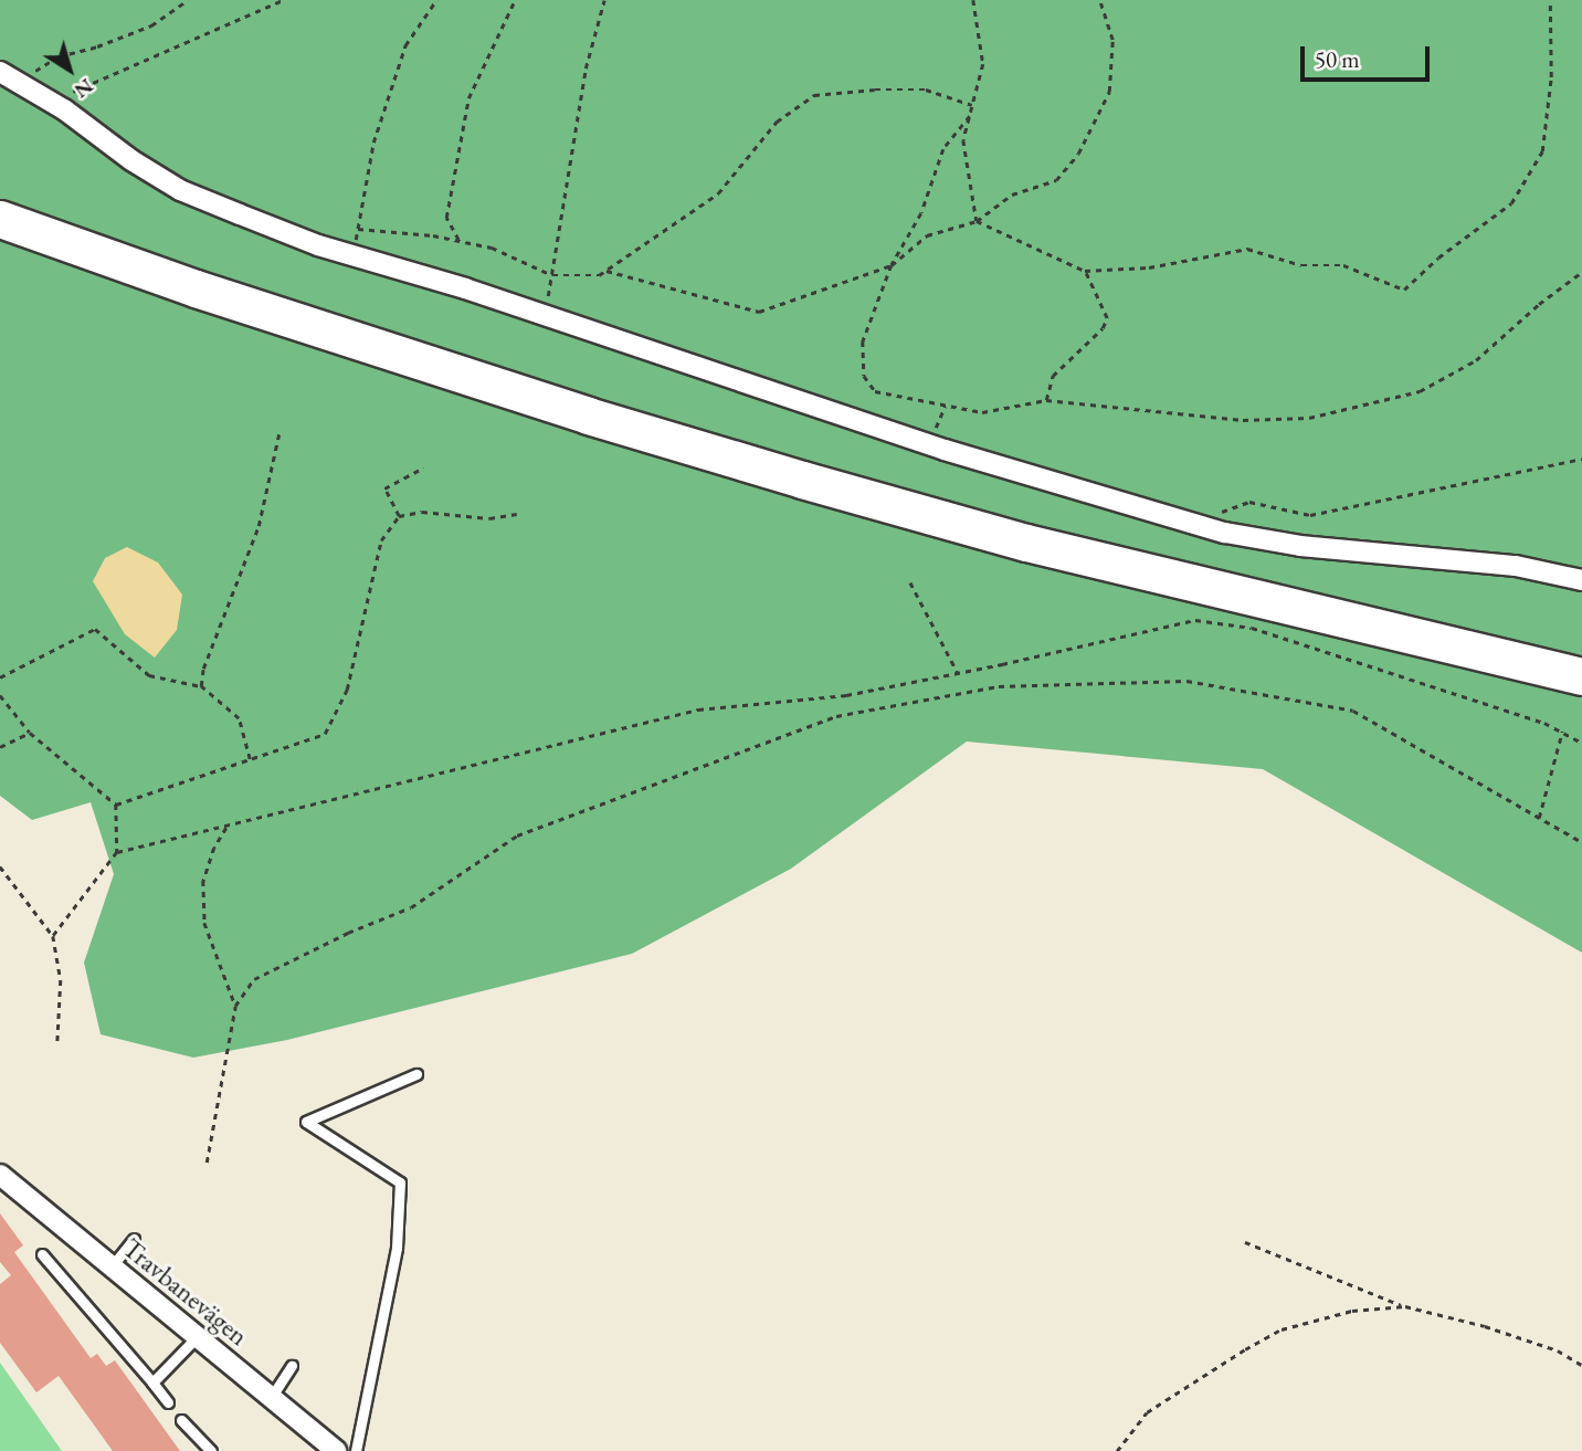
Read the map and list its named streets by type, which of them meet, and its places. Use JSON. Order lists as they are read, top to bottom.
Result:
{
  "streets": {
    "street": ["Travbanevägen"]
  },
  "scale_bar": "50 m",
  "north": "bottom right"
}
